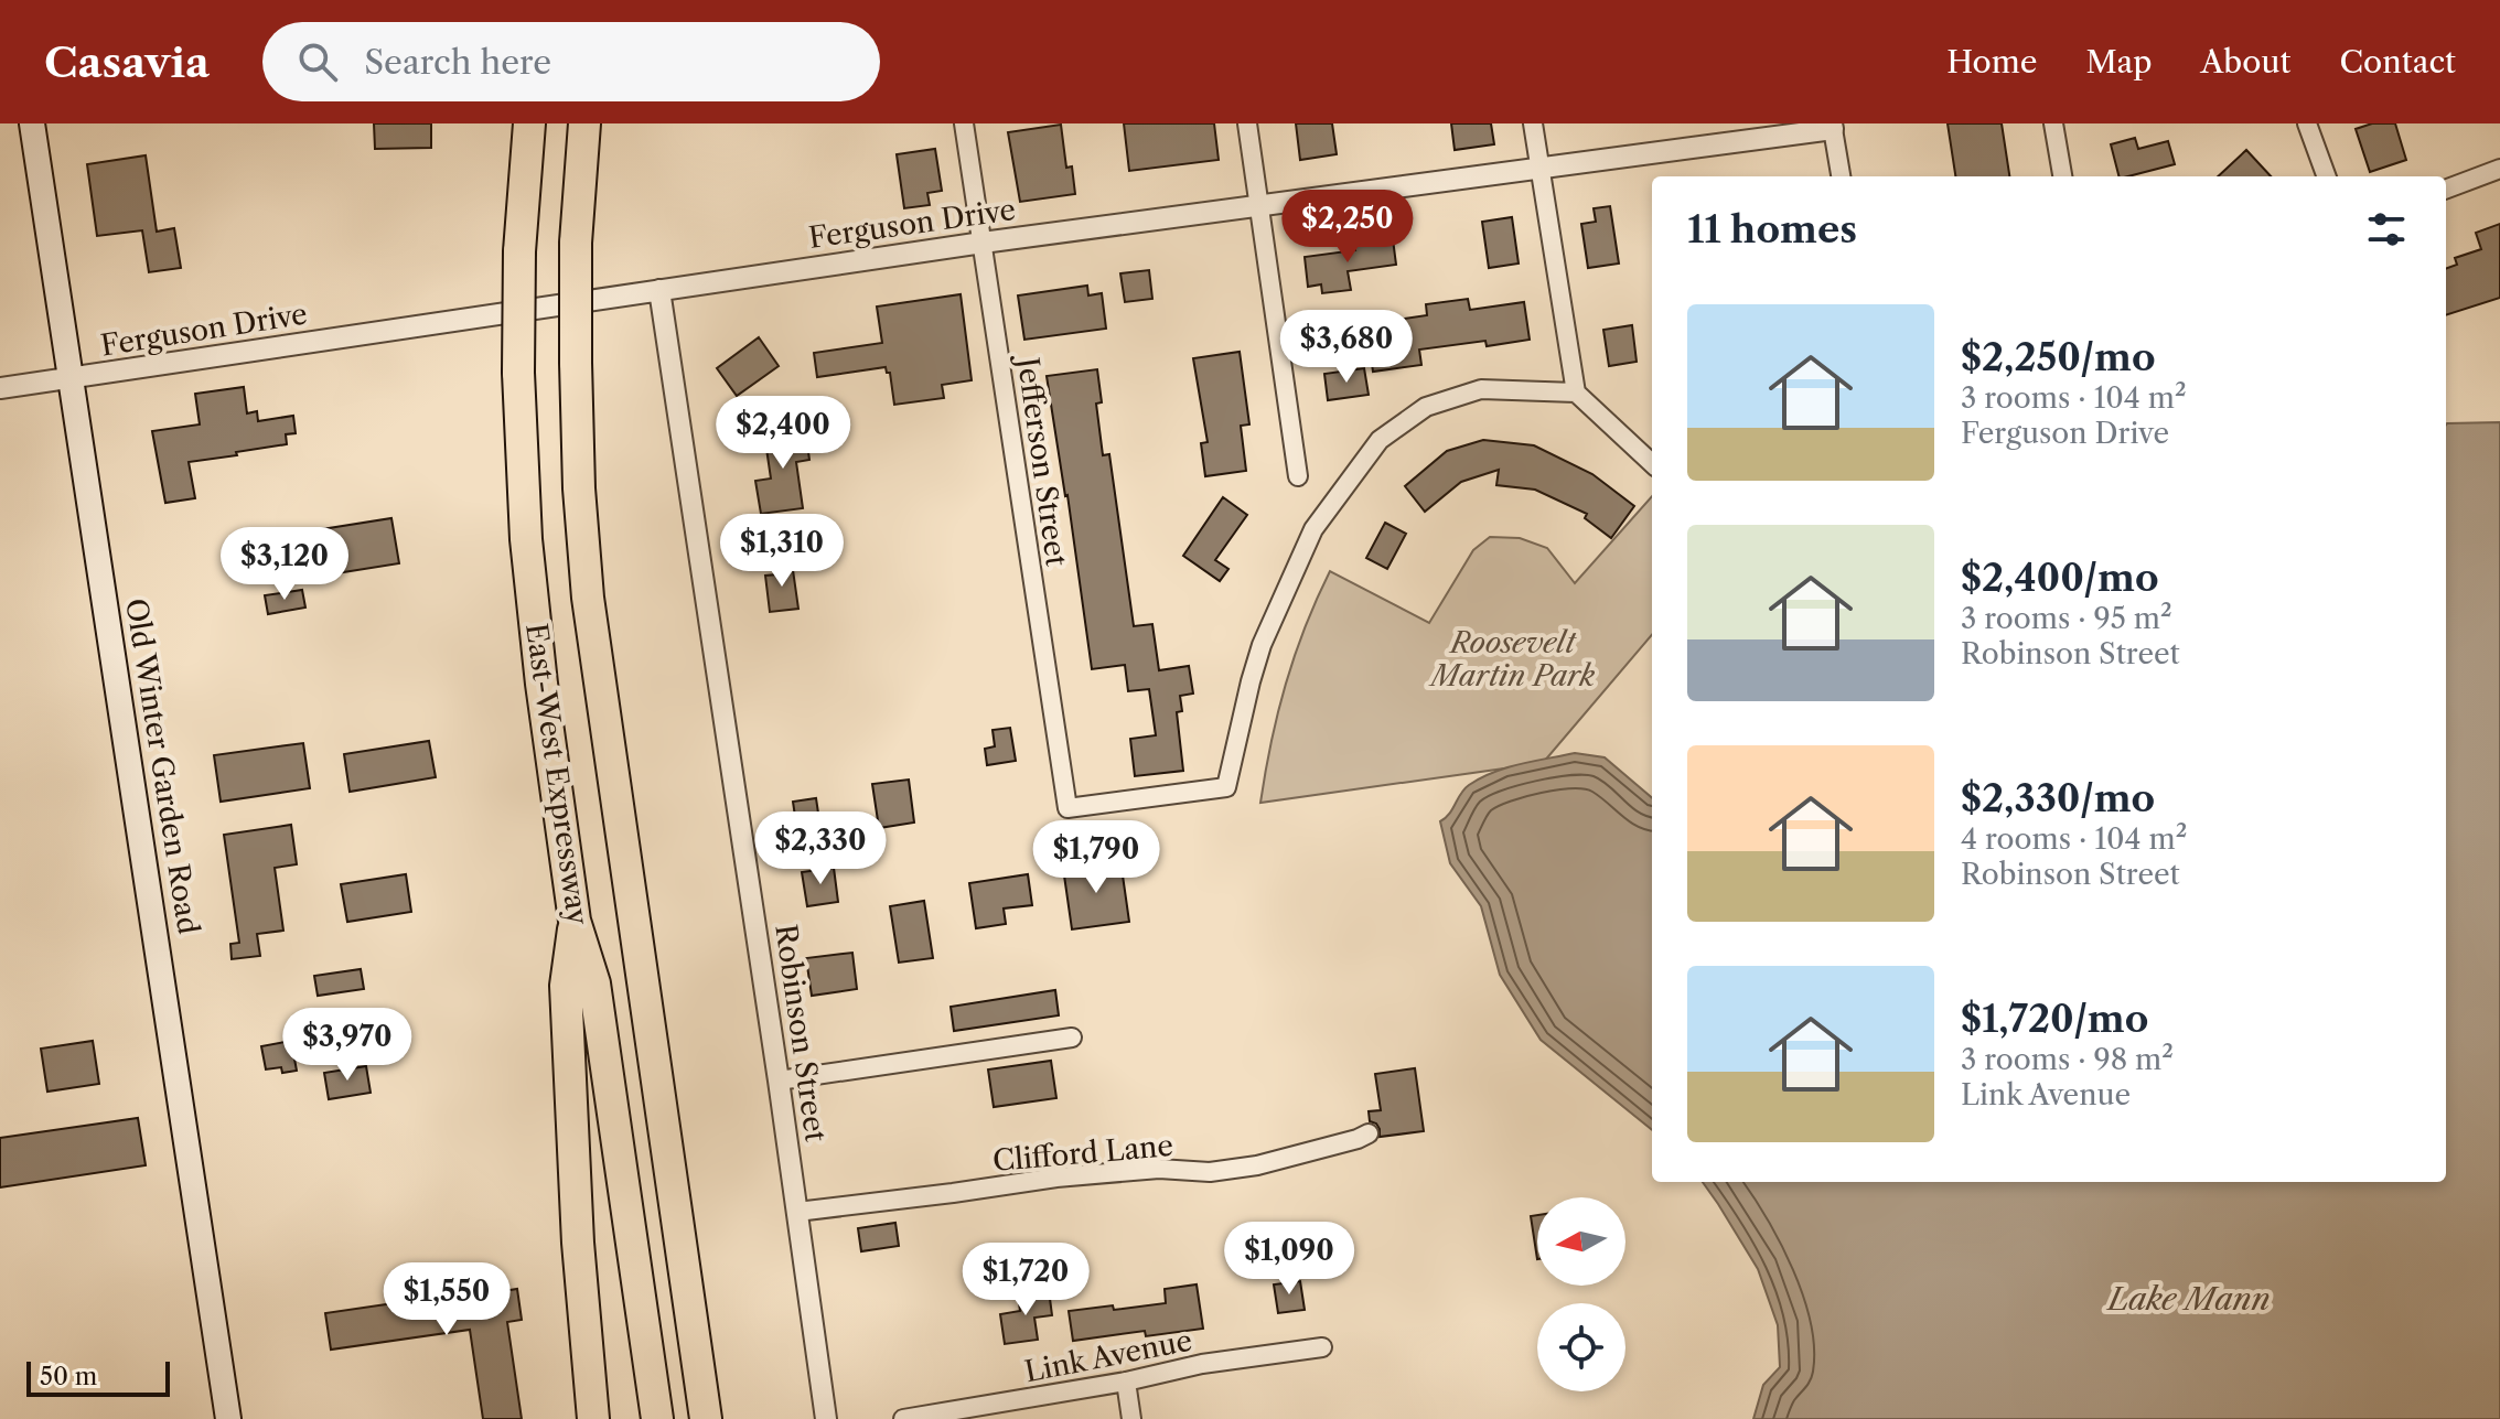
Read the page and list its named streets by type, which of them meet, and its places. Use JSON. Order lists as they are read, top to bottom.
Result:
{
  "streets": {
    "highway": ["East-West Expressway"],
    "main road": ["Old Winter Garden Road"],
    "street": [
      "Ferguson Drive",
      "Jefferson Street",
      "Robinson Street",
      "Clifford Lane",
      "Link Avenue"
    ]
  },
  "crossings": [
    ["Ferguson Drive", "Jefferson Street"],
    ["Ferguson Drive", "Old Winter Garden Road"],
    ["Ferguson Drive", "Robinson Street"],
    ["Robinson Street", "Clifford Lane"]
  ],
  "water": ["Lake Mann"],
  "parks": ["Roosevelt Martin Park"],
  "scale_bar": "50 m",
  "north": "left",
  "page": {
    "header": "Casavia",
    "search": "Search here",
    "nav": [
      "Home",
      "Map",
      "About",
      "Contact"
    ],
    "heading": "11 homes",
    "price": [
      "$2,250",
      "$3,680",
      "$2,400",
      "$1,310",
      "$3,120",
      "$2,330",
      "$1,790",
      "$3,970",
      "$1,090",
      "$1,720",
      "$1,550"
    ],
    "list": [
      {
        "name": "$2,250/mo",
        "note": "3 rooms · 104 m² · Ferguson Drive"
      },
      {
        "name": "$2,400/mo",
        "note": "3 rooms · 95 m² · Robinson Street"
      },
      {
        "name": "$2,330/mo",
        "note": "4 rooms · 104 m² · Robinson Street"
      },
      {
        "name": "$1,720/mo",
        "note": "3 rooms · 98 m² · Link Avenue"
      }
    ],
    "scale": "50 m"
  }
}
